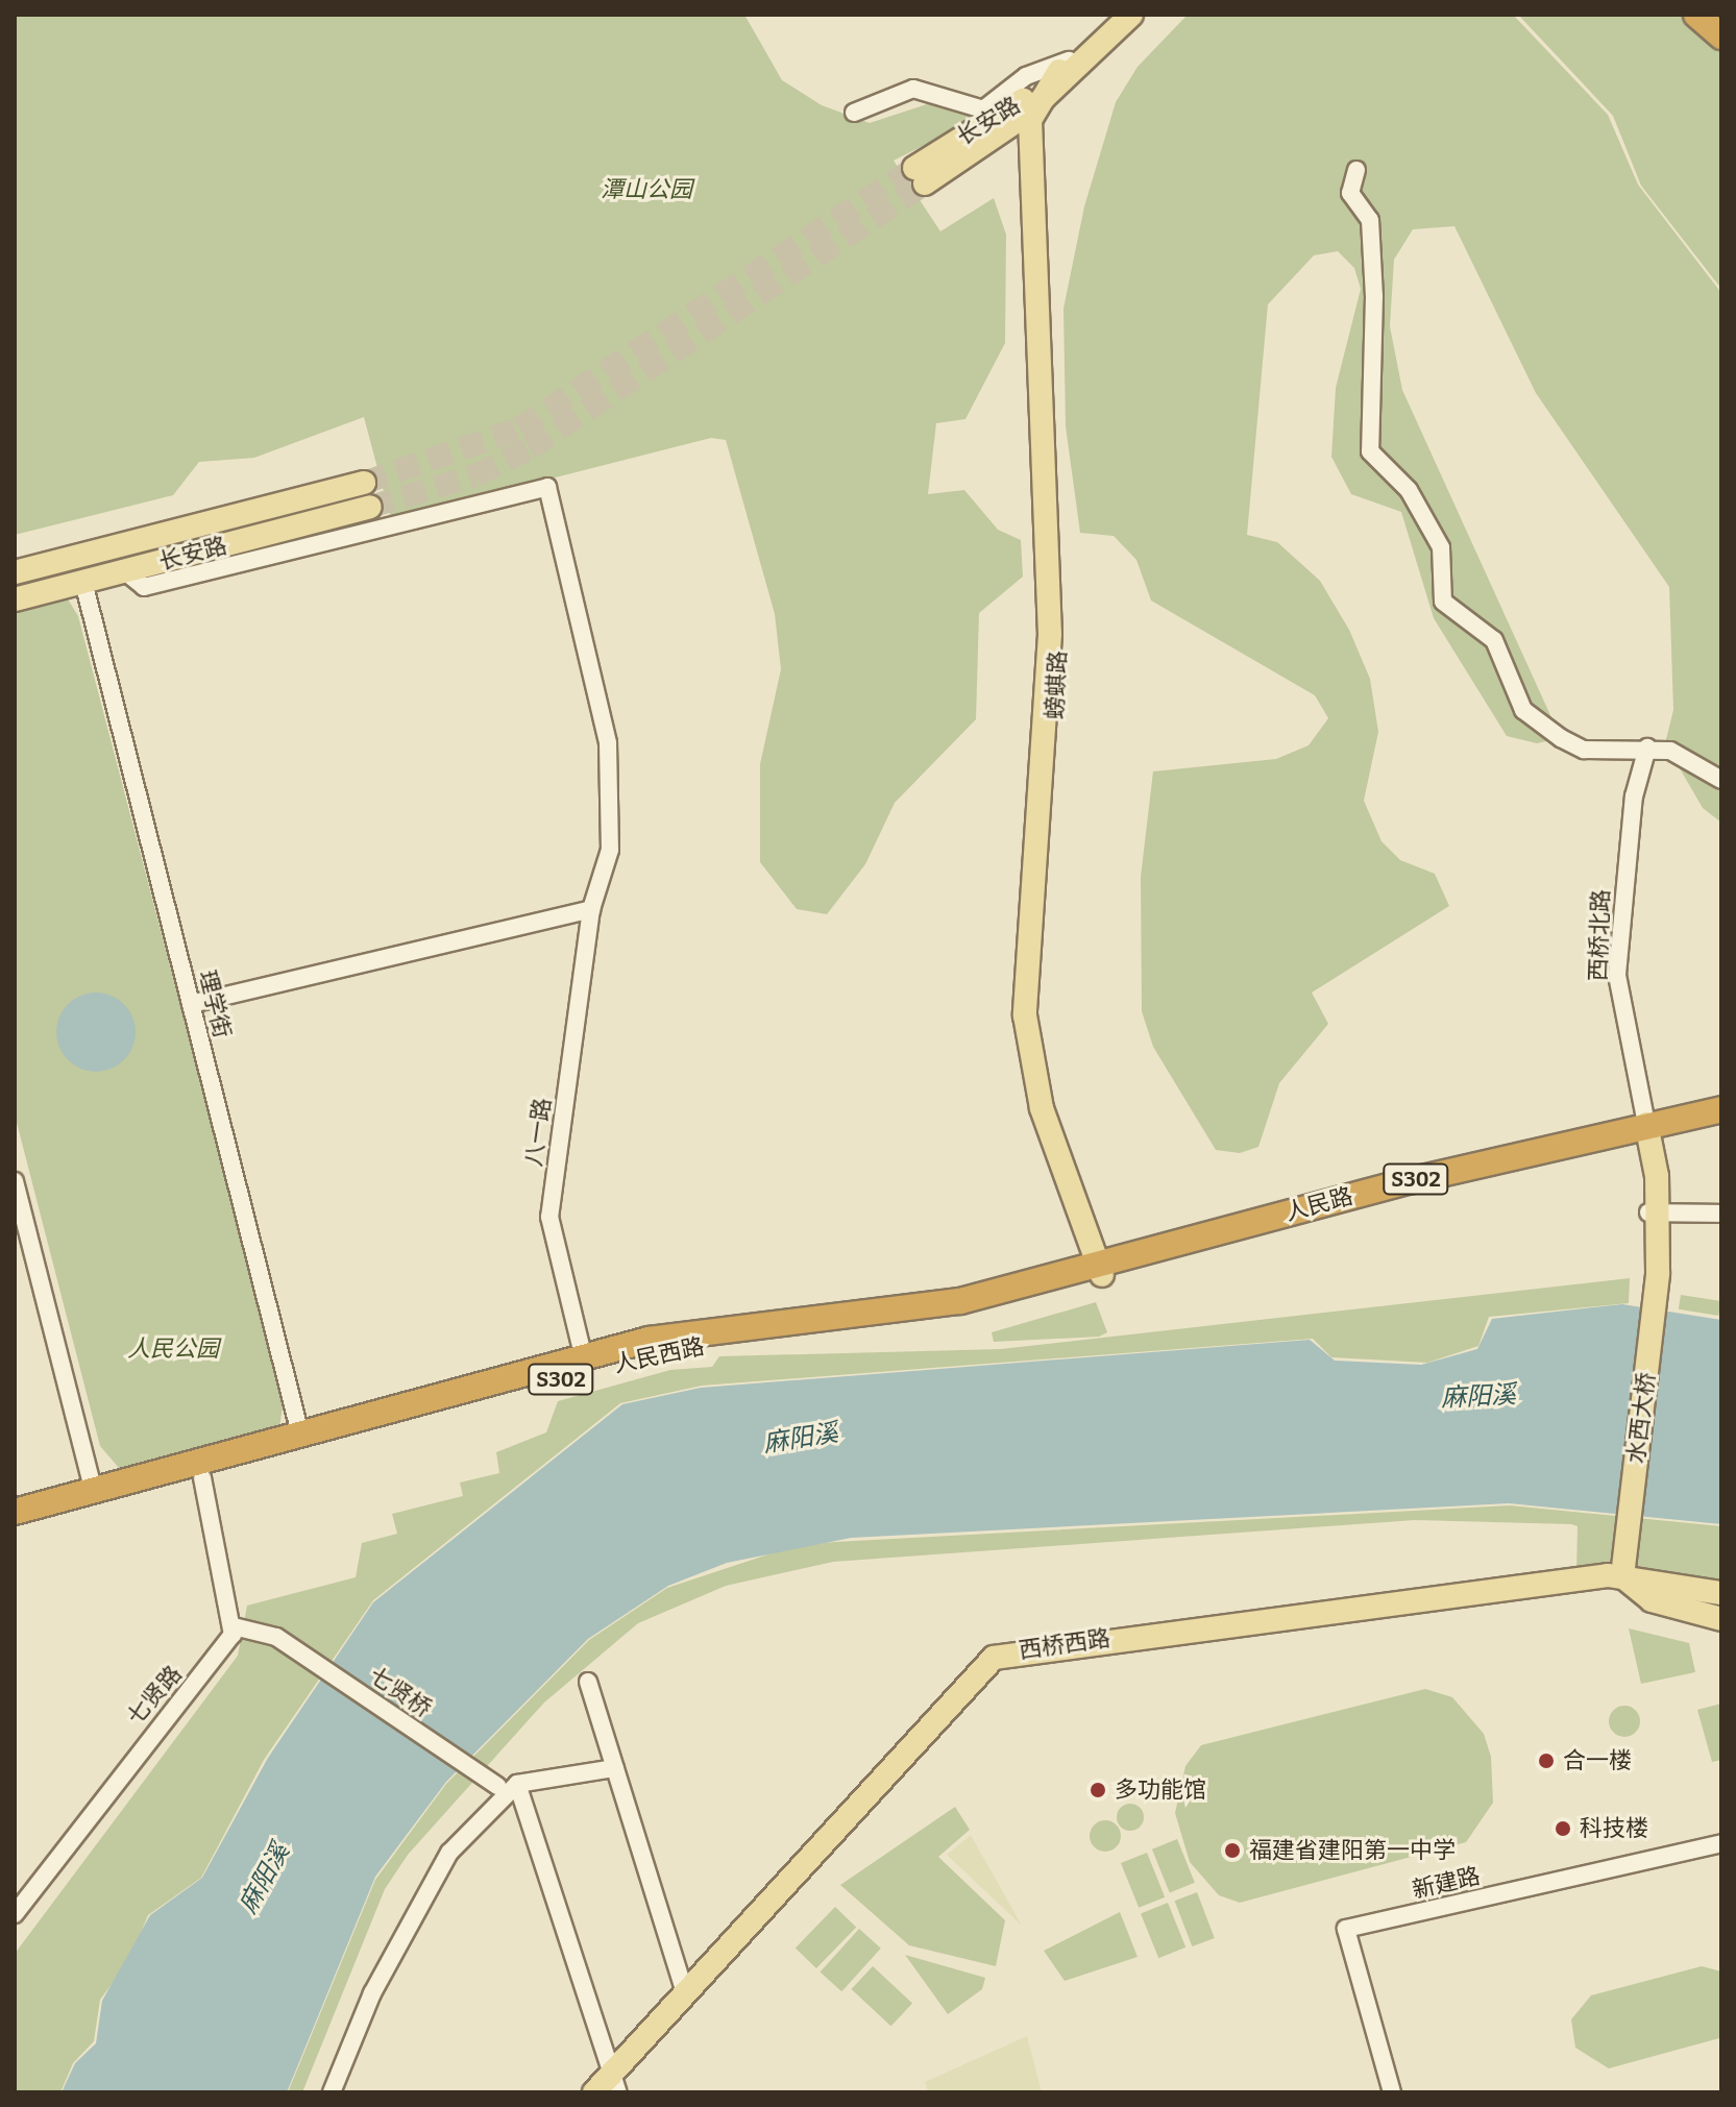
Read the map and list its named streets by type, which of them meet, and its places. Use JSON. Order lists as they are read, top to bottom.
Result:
{
  "streets": {
    "highway": ["S302", "人民路", "人民西路"],
    "main road": [
      "长安路",
      "螃蜞路",
      "水西大桥",
      "西桥西路"
    ],
    "street": [
      "西桥北路",
      "理学街",
      "八一路",
      "七贤桥",
      "七贤路",
      "新建路"
    ]
  },
  "crossings": [
    ["长安路", "螃蜞路"],
    ["长安路", "理学街"],
    ["长安路", "八一路"],
    ["螃蜞路", "人民路"],
    ["螃蜞路", "人民西路"],
    ["西桥北路", "人民路"],
    ["西桥北路", "水西大桥"],
    ["理学街", "人民西路"],
    ["八一路", "人民西路"],
    ["人民路", "人民西路"],
    ["人民路", "水西大桥"],
    ["水西大桥", "西桥西路"],
    ["七贤桥", "七贤路"]
  ],
  "water": ["麻阳溪"],
  "parks": ["潭山公园", "人民公园"],
  "places": [
    "合一楼",
    "多功能馆",
    "科技楼",
    "福建省建阳第一中学"
  ]
}
